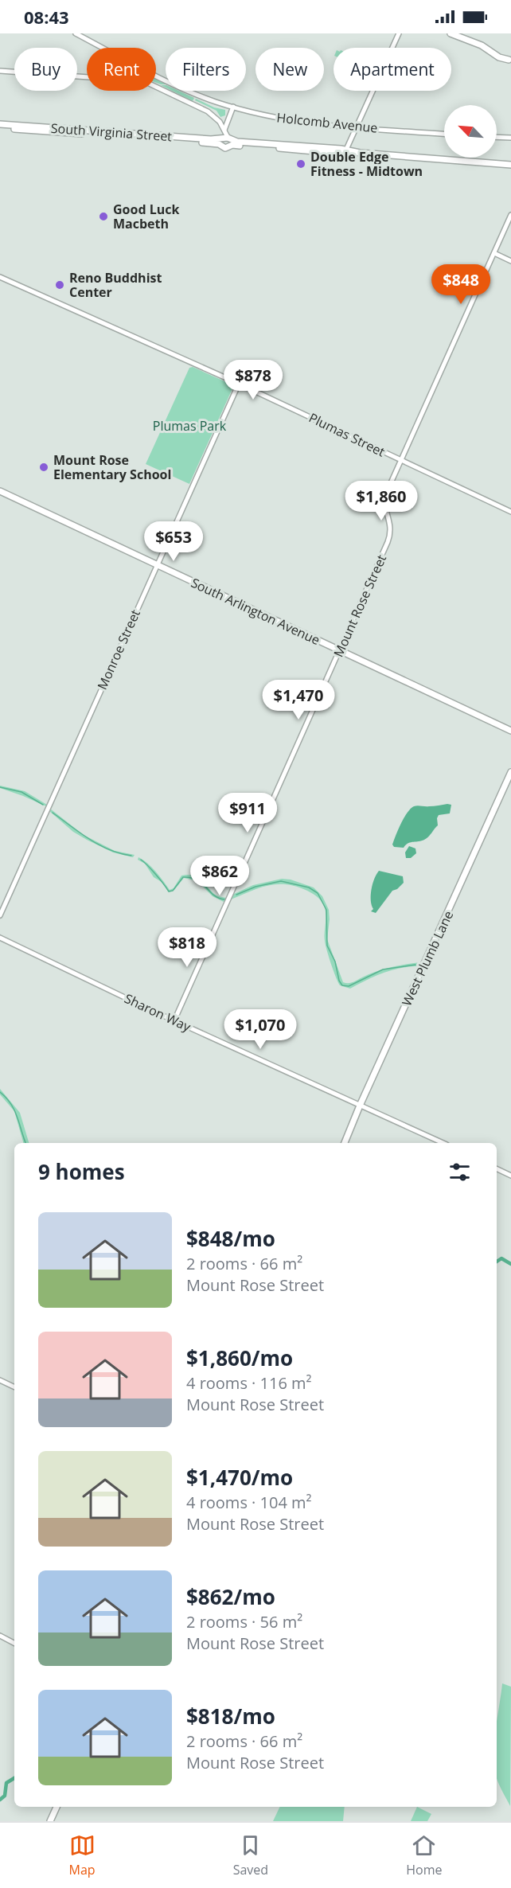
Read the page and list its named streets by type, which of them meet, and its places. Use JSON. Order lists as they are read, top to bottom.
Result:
{
  "streets": {
    "main road": ["South Virginia Street", "South Arlington Avenue", "West Plumb Lane"],
    "street": [
      "Holcomb Avenue",
      "Plumas Street",
      "Mount Rose Street",
      "Monroe Street",
      "Sharon Way"
    ]
  },
  "crossings": [
    ["Plumas Street", "Mount Rose Street"],
    ["Plumas Street", "Monroe Street"],
    ["Mount Rose Street", "South Arlington Avenue"],
    ["Mount Rose Street", "Sharon Way"],
    ["South Arlington Avenue", "Monroe Street"],
    ["West Plumb Lane", "Sharon Way"]
  ],
  "parks": ["Plumas Park"],
  "places": [
    "Double Edge Fitness - Midtown",
    "Good Luck Macbeth",
    "Reno Buddhist Center",
    "Mount Rose Elementary School"
  ],
  "north": "top left",
  "page": {
    "status": "08:43",
    "chip": [
      "Buy",
      "Rent",
      "Filters",
      "New",
      "Apartment"
    ],
    "price": [
      "$848",
      "$878",
      "$1,860",
      "$653",
      "$1,470",
      "$911",
      "$862",
      "$818",
      "$1,070"
    ],
    "heading": "9 homes",
    "list": [
      {
        "name": "$848/mo",
        "note": "2 rooms · 66 m² · Mount Rose Street"
      },
      {
        "name": "$1,860/mo",
        "note": "4 rooms · 116 m² · Mount Rose Street"
      },
      {
        "name": "$1,470/mo",
        "note": "4 rooms · 104 m² · Mount Rose Street"
      },
      {
        "name": "$862/mo",
        "note": "2 rooms · 56 m² · Mount Rose Street"
      },
      {
        "name": "$818/mo",
        "note": "2 rooms · 66 m² · Mount Rose Street"
      }
    ],
    "tabs": ["Map", "Saved", "Home"]
  }
}
